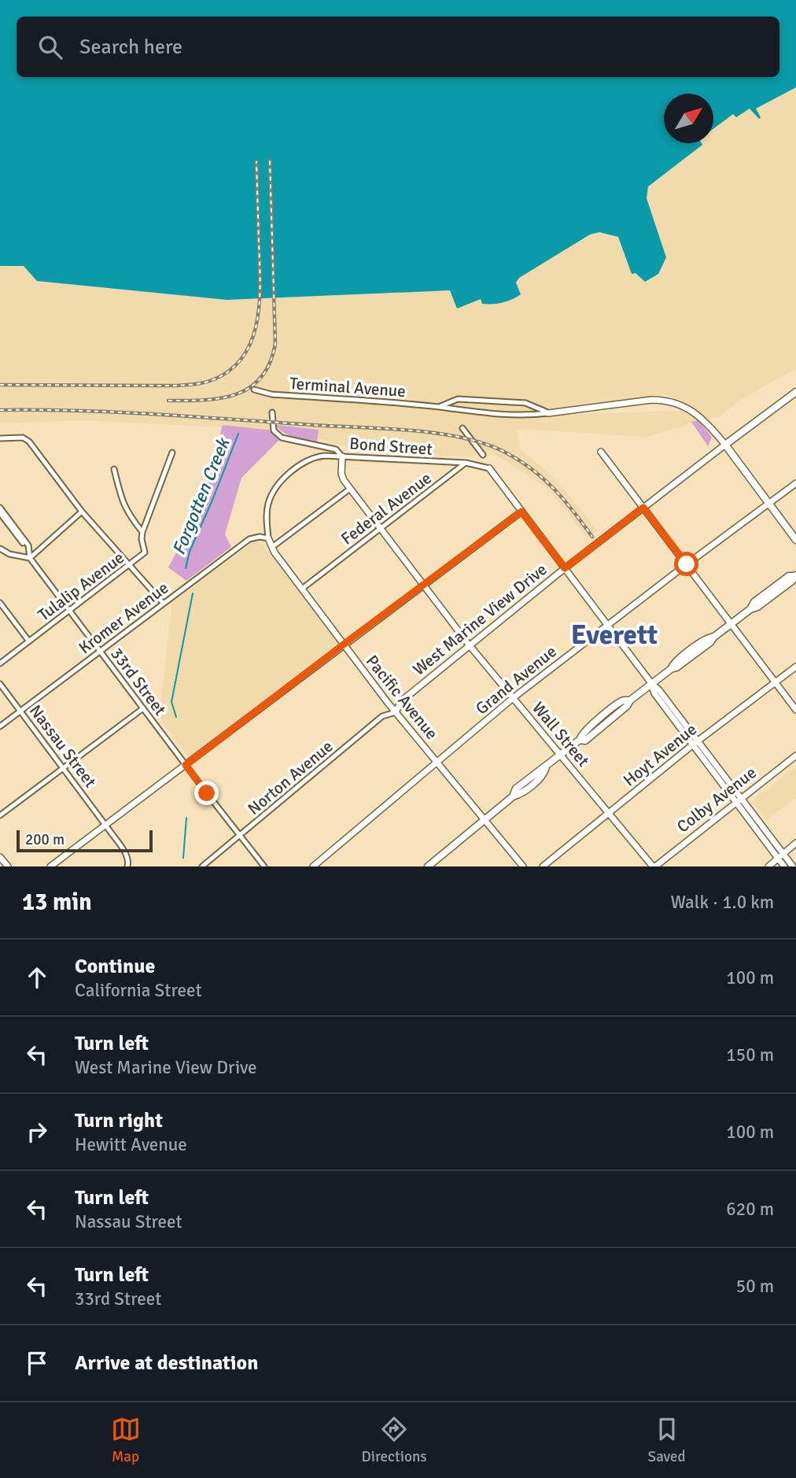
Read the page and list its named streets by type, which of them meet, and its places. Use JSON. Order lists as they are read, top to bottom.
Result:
{
  "streets": {
    "main road": ["West Marine View Drive"],
    "street": [
      "Terminal Avenue",
      "Bond Street",
      "Federal Avenue",
      "Tulalip Avenue",
      "Kromer Avenue",
      "Grand Avenue",
      "33rd Street",
      "Pacific Avenue",
      "Wall Street",
      "Nassau Street",
      "Hoyt Avenue",
      "Norton Avenue",
      "Colby Avenue"
    ]
  },
  "crossings": [
    ["Bond Street", "Federal Avenue"],
    ["Bond Street", "Wall Street"],
    ["Federal Avenue", "Pacific Avenue"],
    ["Federal Avenue", "Wall Street"],
    ["Tulalip Avenue", "33rd Street"],
    ["Kromer Avenue", "33rd Street"],
    ["Kromer Avenue", "Pacific Avenue"],
    ["Kromer Avenue", "Nassau Street"],
    ["West Marine View Drive", "Pacific Avenue"],
    ["West Marine View Drive", "Wall Street"],
    ["West Marine View Drive", "Norton Avenue"],
    ["Grand Avenue", "Pacific Avenue"],
    ["Grand Avenue", "Wall Street"],
    ["33rd Street", "Norton Avenue"],
    ["Pacific Avenue", "Norton Avenue"],
    ["Wall Street", "Hoyt Avenue"],
    ["Wall Street", "Colby Avenue"]
  ],
  "districts": ["Everett"],
  "water": ["Forgotten Creek"],
  "scale_bar": "200 m",
  "north": "top right",
  "page": {
    "search": "Search here",
    "scale": "200 m",
    "heading": ["13 min", "Walk · 1.0 km"],
    "list": [
      ["Continue", "California Street", "100 m"],
      ["Turn left", "West Marine View Drive", "150 m"],
      ["Turn right", "Hewitt Avenue", "100 m"],
      ["Turn left", "Nassau Street", "620 m"],
      ["Turn left", "33rd Street", "50 m"],
      "Arrive at destination"
    ],
    "nav": ["Map", "Directions", "Saved"]
  }
}
